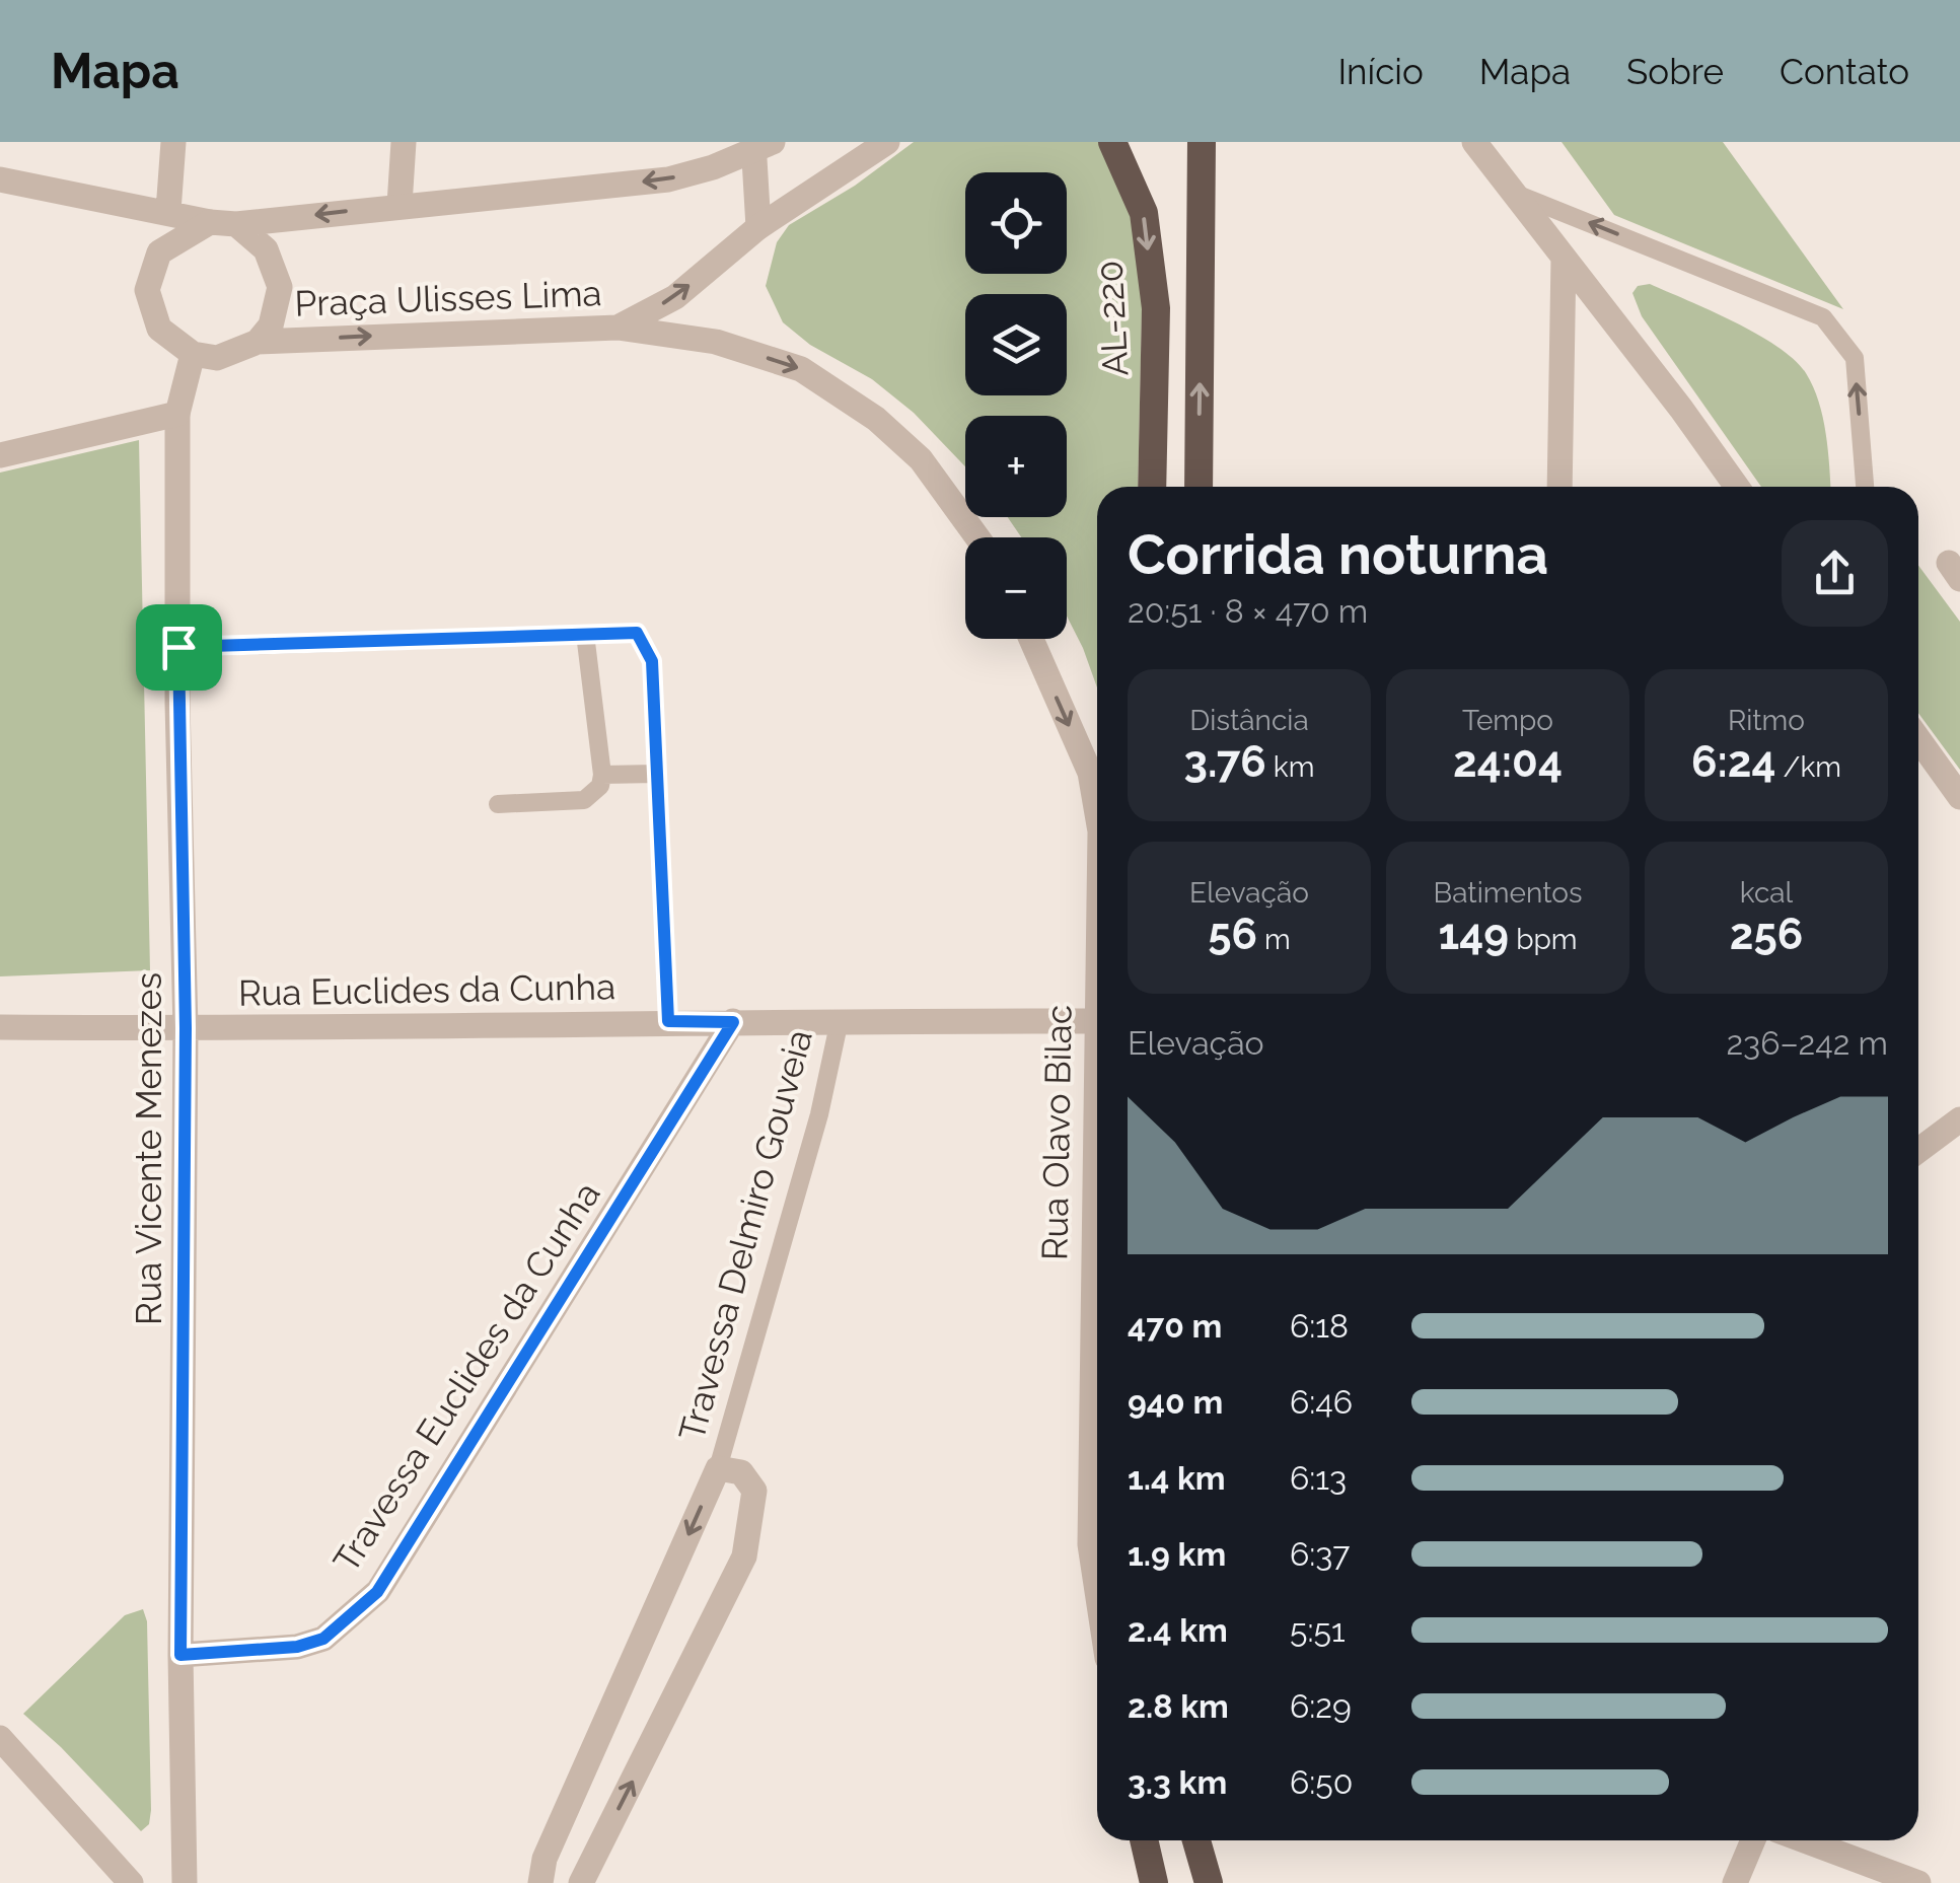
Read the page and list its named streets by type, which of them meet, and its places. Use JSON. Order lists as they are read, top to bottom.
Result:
{
  "streets": {
    "highway": ["AL-220"],
    "street": [
      "Praça Ulisses Lima",
      "Rua Euclides da Cunha",
      "Rua Olavo Bilac",
      "Rua Vicente Menezes",
      "Travessa Delmiro Gouveia",
      "Travessa Euclides da Cunha"
    ]
  },
  "crossings": [
    ["Praça Ulisses Lima", "Rua Vicente Menezes"],
    ["Rua Euclides da Cunha", "Rua Olavo Bilac"],
    ["Rua Euclides da Cunha", "Rua Vicente Menezes"],
    ["Rua Euclides da Cunha", "Travessa Delmiro Gouveia"],
    ["Rua Euclides da Cunha", "Travessa Euclides da Cunha"],
    ["Rua Vicente Menezes", "Travessa Euclides da Cunha"]
  ],
  "page": {
    "header": "Mapa",
    "nav": [
      "Início",
      "Mapa",
      "Sobre",
      "Contato"
    ],
    "map_buttons": ["+", "−"],
    "heading": ["Corrida noturna", "20:51 · 8 × 470 m"],
    "stats": [
      ["Distância", "3.76 km"],
      ["Tempo", "24:04"],
      ["Ritmo", "6:24 /km"],
      ["Elevação", "56 m"],
      ["Batimentos", "149 bpm"],
      ["kcal", "256"]
    ],
    "chart": ["Elevação", "236–242 m"],
    "list": [
      {
        "name": "470 m",
        "note": "6:18"
      },
      {
        "name": "940 m",
        "note": "6:46"
      },
      {
        "name": "1.4 km",
        "note": "6:13"
      },
      {
        "name": "1.9 km",
        "note": "6:37"
      },
      {
        "name": "2.4 km",
        "note": "5:51"
      },
      {
        "name": "2.8 km",
        "note": "6:29"
      },
      {
        "name": "3.3 km",
        "note": "6:50"
      }
    ]
  }
}
